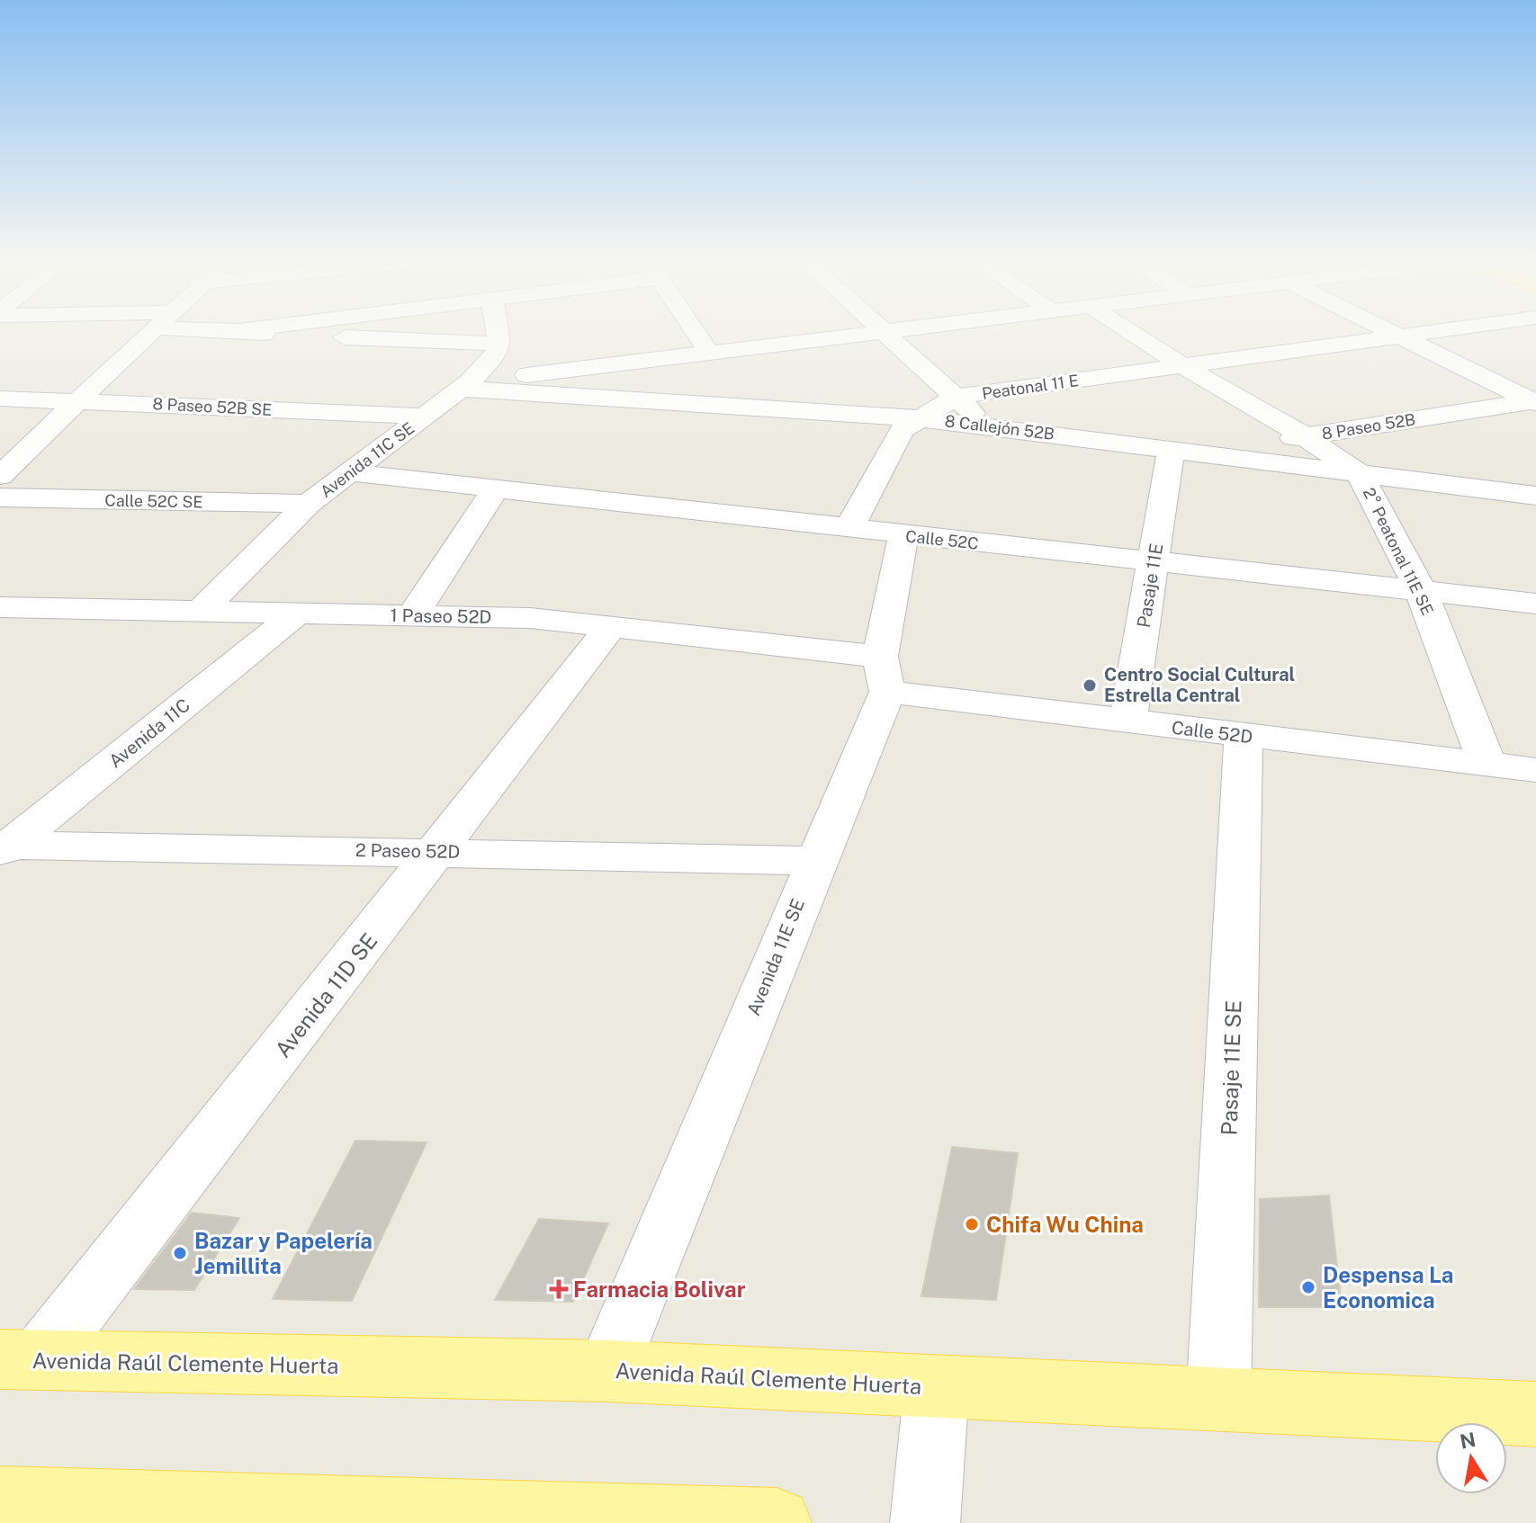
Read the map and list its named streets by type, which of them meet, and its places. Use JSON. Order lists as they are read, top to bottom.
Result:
{
  "streets": {
    "main road": ["Avenida Raúl Clemente Huerta"],
    "street": [
      "Peatonal 11 E",
      "8 Paseo 52B SE",
      "8 Paseo 52B",
      "8 Callejón 52B",
      "Avenida 11C SE",
      "Calle 52C SE",
      "Calle 52C",
      "2° Peatonal 11E SE",
      "Pasaje 11E",
      "1 Paseo 52D",
      "Calle 52D",
      "Avenida 11C",
      "2 Paseo 52D",
      "Avenida 11E SE",
      "Avenida 11D SE",
      "Pasaje 11E SE"
    ]
  },
  "crossings": [
    ["Peatonal 11 E", "8 Callejón 52B"],
    ["Peatonal 11 E", "Calle 52C"],
    ["Peatonal 11 E", "2° Peatonal 11E SE"],
    ["8 Paseo 52B SE", "Avenida 11C SE"],
    ["8 Paseo 52B", "8 Callejón 52B"],
    ["8 Paseo 52B", "2° Peatonal 11E SE"],
    ["8 Paseo 52B", "Pasaje 11E"],
    ["8 Callejón 52B", "Avenida 11C SE"],
    ["8 Callejón 52B", "2° Peatonal 11E SE"],
    ["8 Callejón 52B", "Pasaje 11E"],
    ["Avenida 11C SE", "Calle 52C SE"],
    ["Avenida 11C SE", "Calle 52C"],
    ["Avenida 11C SE", "1 Paseo 52D"],
    ["Calle 52C", "2° Peatonal 11E SE"],
    ["Calle 52C", "Pasaje 11E"],
    ["Calle 52C", "Avenida 11E SE"],
    ["2° Peatonal 11E SE", "Calle 52D"],
    ["Pasaje 11E", "Calle 52D"],
    ["1 Paseo 52D", "Calle 52D"],
    ["1 Paseo 52D", "Avenida 11C"],
    ["1 Paseo 52D", "Avenida 11E SE"],
    ["1 Paseo 52D", "Avenida 11D SE"],
    ["Calle 52D", "Avenida 11E SE"],
    ["Calle 52D", "Pasaje 11E SE"],
    ["Avenida 11C", "2 Paseo 52D"],
    ["2 Paseo 52D", "Avenida 11E SE"],
    ["2 Paseo 52D", "Avenida 11D SE"],
    ["Avenida 11E SE", "Avenida Raúl Clemente Huerta"],
    ["Avenida 11D SE", "Avenida Raúl Clemente Huerta"],
    ["Pasaje 11E SE", "Avenida Raúl Clemente Huerta"]
  ],
  "places": {
    "other": [
      "Centro Social Cultural Estrella Central",
      "Chifa Wu China",
      "Bazar y Papelería Jemillita",
      "Despensa La Economica"
    ],
    "health": ["Farmacia Bolivar"]
  },
  "north": "top"
}
